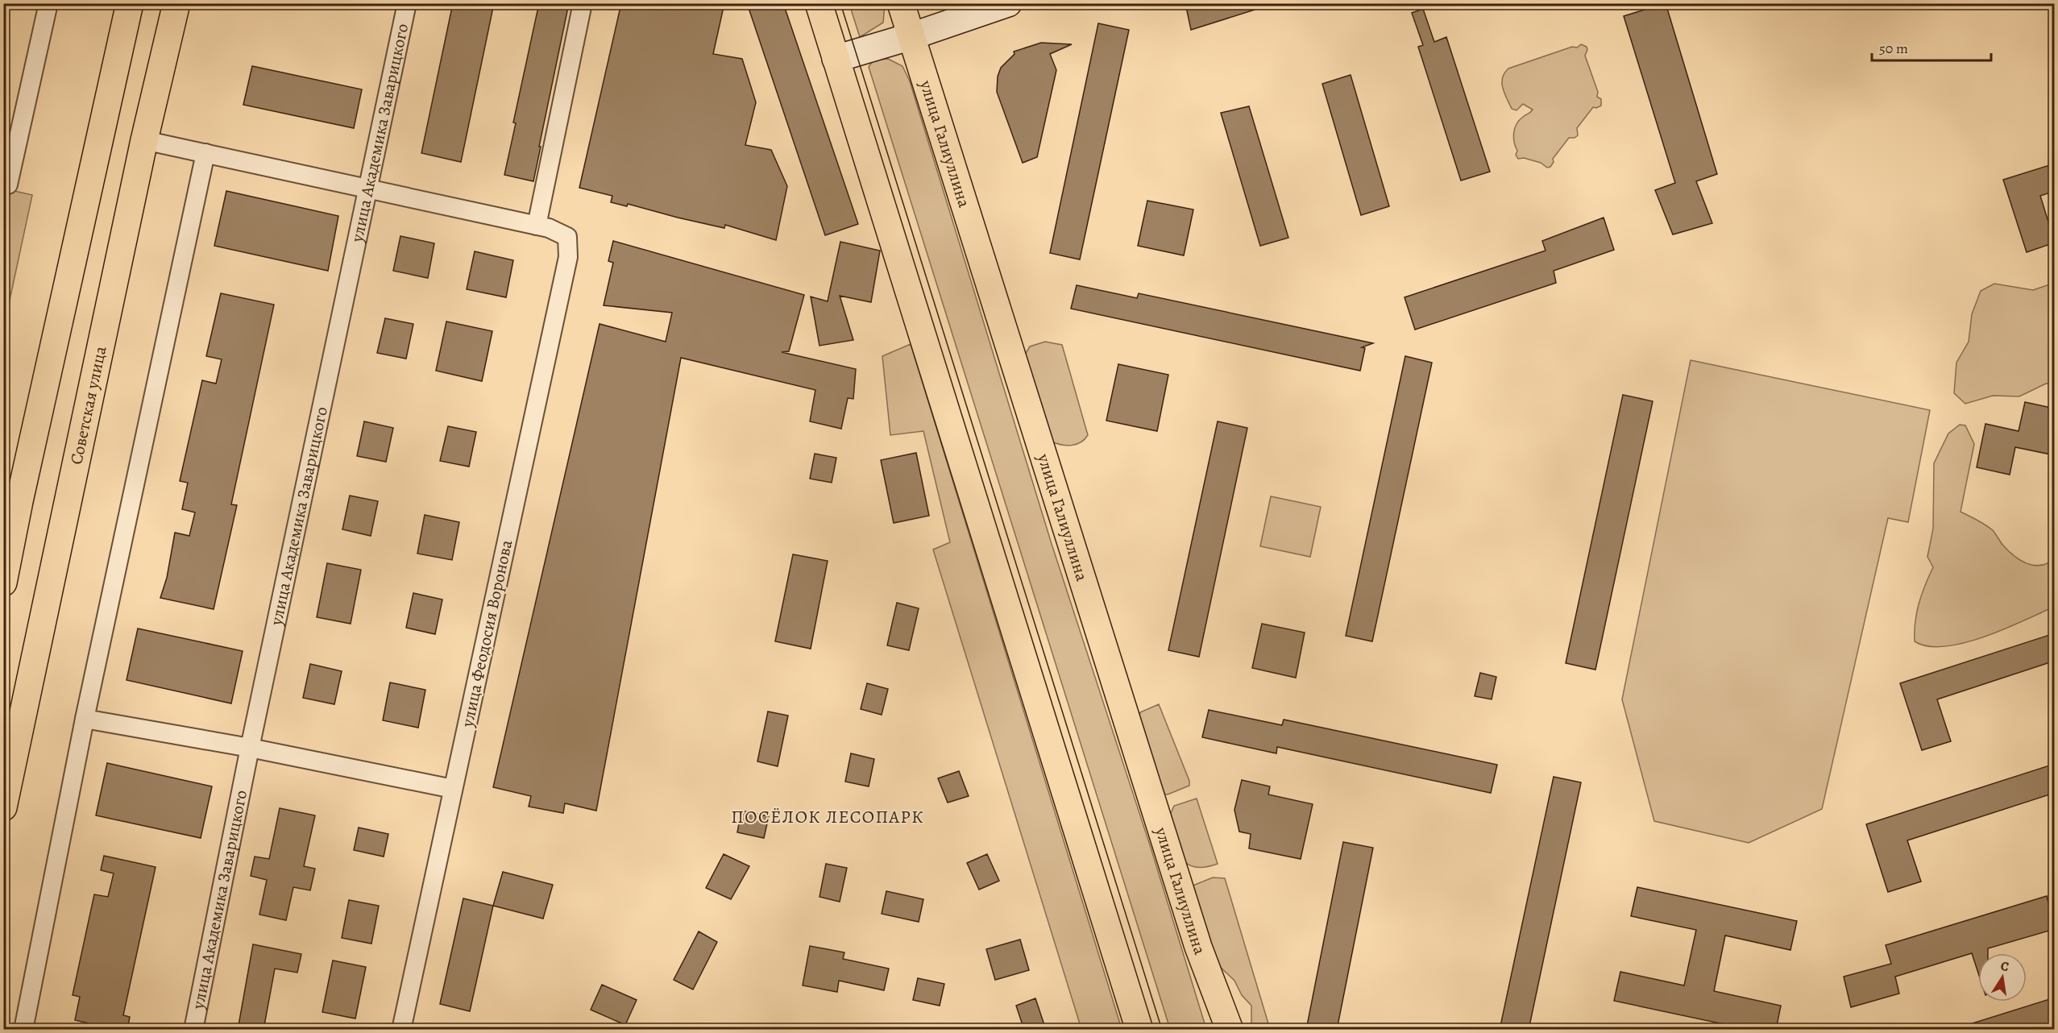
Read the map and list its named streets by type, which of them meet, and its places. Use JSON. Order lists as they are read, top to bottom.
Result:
{
  "streets": {
    "main road": ["улица Галиуллина", "Советская улица"],
    "street": ["улица Академика Заварицкого", "улица Феодосия Воронова"]
  },
  "districts": ["ПОСЁЛОК ЛЕСОПАРК"],
  "scale_bar": "50 m",
  "north": "top"
}
